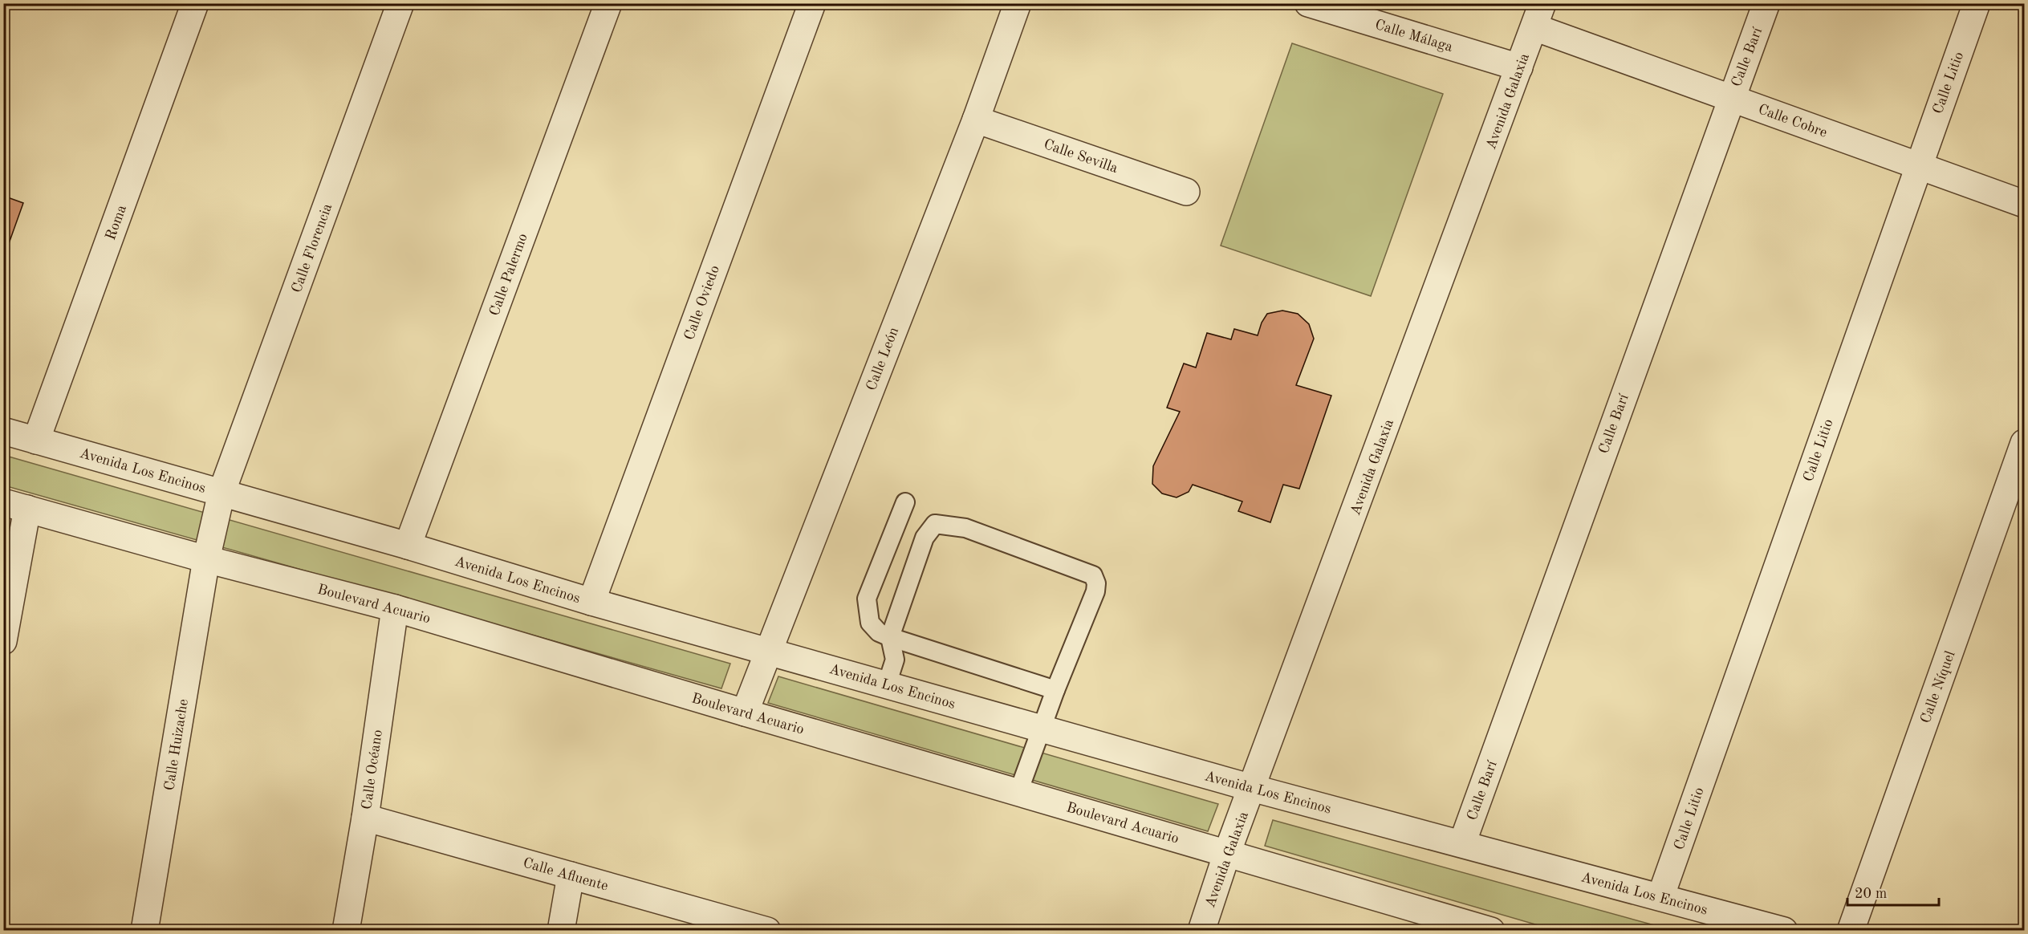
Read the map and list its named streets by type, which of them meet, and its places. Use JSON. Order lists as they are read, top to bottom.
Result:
{
  "streets": {
    "street": [
      "Calle Málaga",
      "Calle Barí",
      "Calle Litio",
      "Avenida Galaxia",
      "Calle Cobre",
      "Calle Sevilla",
      "Roma",
      "Calle Florencia",
      "Calle Palermo",
      "Calle Oviedo",
      "Calle León",
      "Avenida Los Encinos",
      "Boulevard Acuario",
      "Calle Níquel",
      "Calle Huizache",
      "Calle Océano",
      "Calle Afluente"
    ]
  },
  "crossings": [
    ["Calle Málaga", "Avenida Galaxia"],
    ["Calle Barí", "Calle Cobre"],
    ["Calle Barí", "Avenida Los Encinos"],
    ["Calle Litio", "Calle Cobre"],
    ["Calle Litio", "Avenida Los Encinos"],
    ["Avenida Galaxia", "Calle Cobre"],
    ["Avenida Galaxia", "Avenida Los Encinos"],
    ["Avenida Galaxia", "Boulevard Acuario"],
    ["Calle Sevilla", "Calle León"],
    ["Roma", "Avenida Los Encinos"],
    ["Calle Florencia", "Avenida Los Encinos"],
    ["Calle Florencia", "Boulevard Acuario"],
    ["Calle Florencia", "Calle Huizache"],
    ["Calle Palermo", "Avenida Los Encinos"],
    ["Calle Oviedo", "Avenida Los Encinos"],
    ["Calle León", "Avenida Los Encinos"],
    ["Calle León", "Boulevard Acuario"],
    ["Boulevard Acuario", "Calle Huizache"],
    ["Boulevard Acuario", "Calle Océano"],
    ["Calle Océano", "Calle Afluente"]
  ],
  "scale_bar": "20 m"
}
